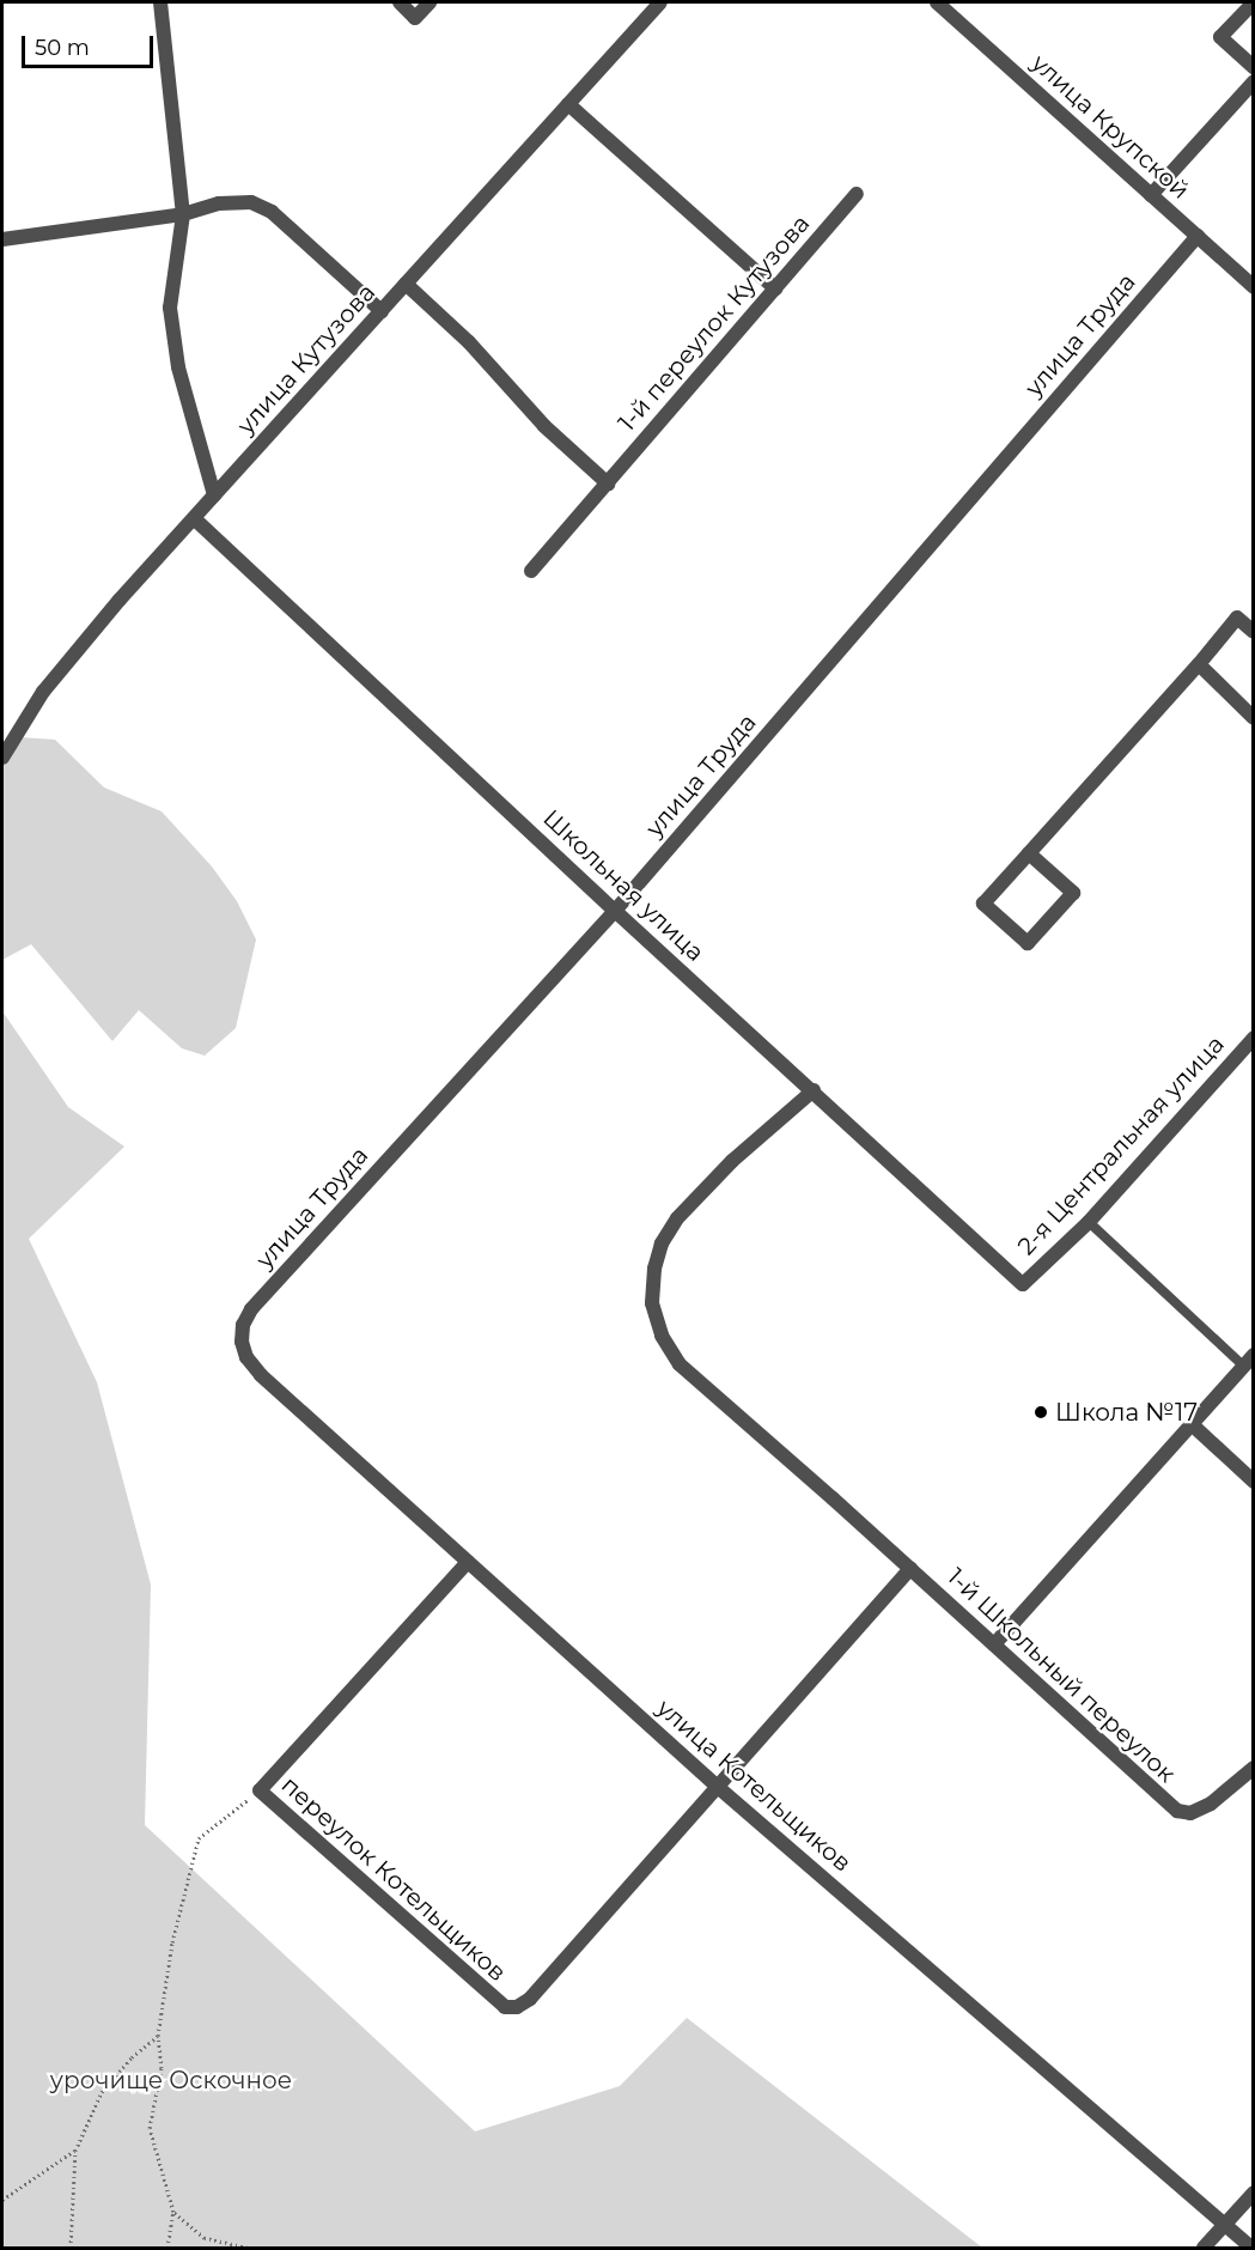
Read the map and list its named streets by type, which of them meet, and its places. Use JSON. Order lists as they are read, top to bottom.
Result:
{
  "streets": {
    "street": [
      "улица Крупской",
      "1-й переулок Кутузова",
      "улица Труда",
      "улица Кутузова",
      "Школьная улица",
      "2-я Центральная улица",
      "1-й Школьный переулок",
      "улица Котельщиков",
      "переулок Котельщиков"
    ]
  },
  "crossings": [
    ["улица Крупской", "улица Труда"],
    ["улица Труда", "Школьная улица"],
    ["улица Труда", "улица Котельщиков"],
    ["улица Кутузова", "Школьная улица"],
    ["Школьная улица", "2-я Центральная улица"],
    ["Школьная улица", "1-й Школьный переулок"],
    ["1-й Школьный переулок", "переулок Котельщиков"],
    ["улица Котельщиков", "переулок Котельщиков"]
  ],
  "parks": ["урочище Оскочное"],
  "places": ["Школа №17"],
  "scale_bar": "50 m"
}
